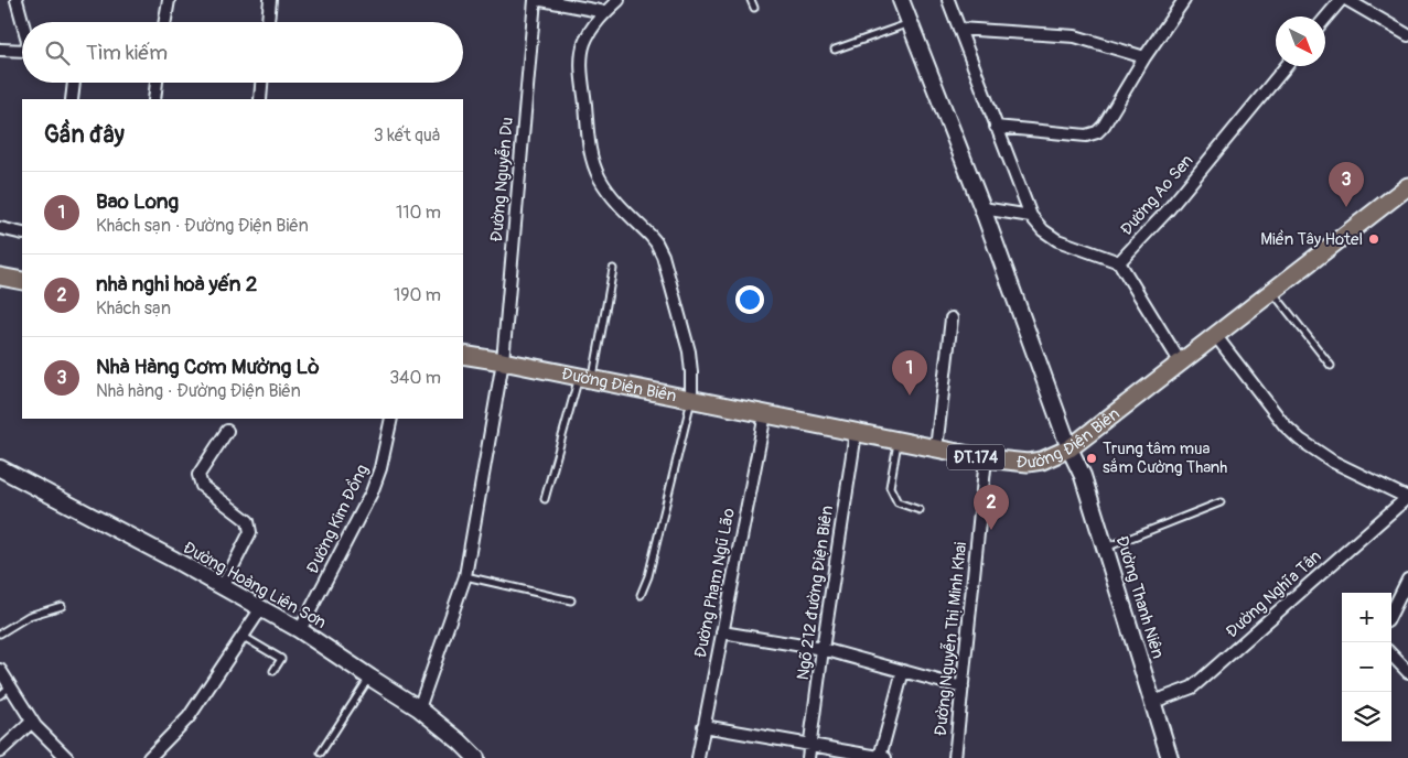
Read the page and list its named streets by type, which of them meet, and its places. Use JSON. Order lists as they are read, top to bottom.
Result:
{
  "streets": {
    "main road": [
      "Đường Điện Biên",
      "ĐT.174",
      "Đường Hoàng Liên Sơn",
      "Đường Thanh Niên"
    ],
    "street": [
      "Đường Nguyễn Du",
      "Đường Ao Sen",
      "Đường Kim Đồng",
      "Đường Phạm Ngũ Lão",
      "Ngõ 212 đường Điện Biên",
      "Đường Nghĩa Tân",
      "Đường Nguyễn Thị Minh Khai"
    ]
  },
  "crossings": [
    ["Đường Nguyễn Du", "Đường Điện Biên"],
    ["Đường Nguyễn Du", "Đường Hoàng Liên Sơn"],
    ["Đường Điện Biên", "Đường Phạm Ngũ Lão"],
    ["Đường Điện Biên", "Ngõ 212 đường Điện Biên"],
    ["Đường Điện Biên", "Đường Thanh Niên"],
    ["Đường Điện Biên", "Đường Nguyễn Thị Minh Khai"],
    ["Đường Kim Đồng", "Đường Hoàng Liên Sơn"],
    ["Đường Nghĩa Tân", "Đường Thanh Niên"]
  ],
  "places": ["Miền Tây Hotel", "Trung tâm mua sắm Cường Thanh"],
  "north": "bottom right",
  "page": {
    "search": "Tìm kiếm",
    "heading": ["Gần đây", "3 kết quả"],
    "pins": ["3", "1", "2"],
    "list": [
      {
        "mark": "1",
        "name": "Bao Long",
        "note": "Khách sạn · Đường Điện Biên",
        "value": "110 m"
      },
      {
        "mark": "2",
        "name": "nhà nghỉ hoà yến 2",
        "note": "Khách sạn",
        "value": "190 m"
      },
      {
        "mark": "3",
        "name": "Nhà Hàng Cơm Mường Lò",
        "note": "Nhà hàng · Đường Điện Biên",
        "value": "340 m"
      }
    ],
    "map_buttons": ["+", "−"]
  }
}
